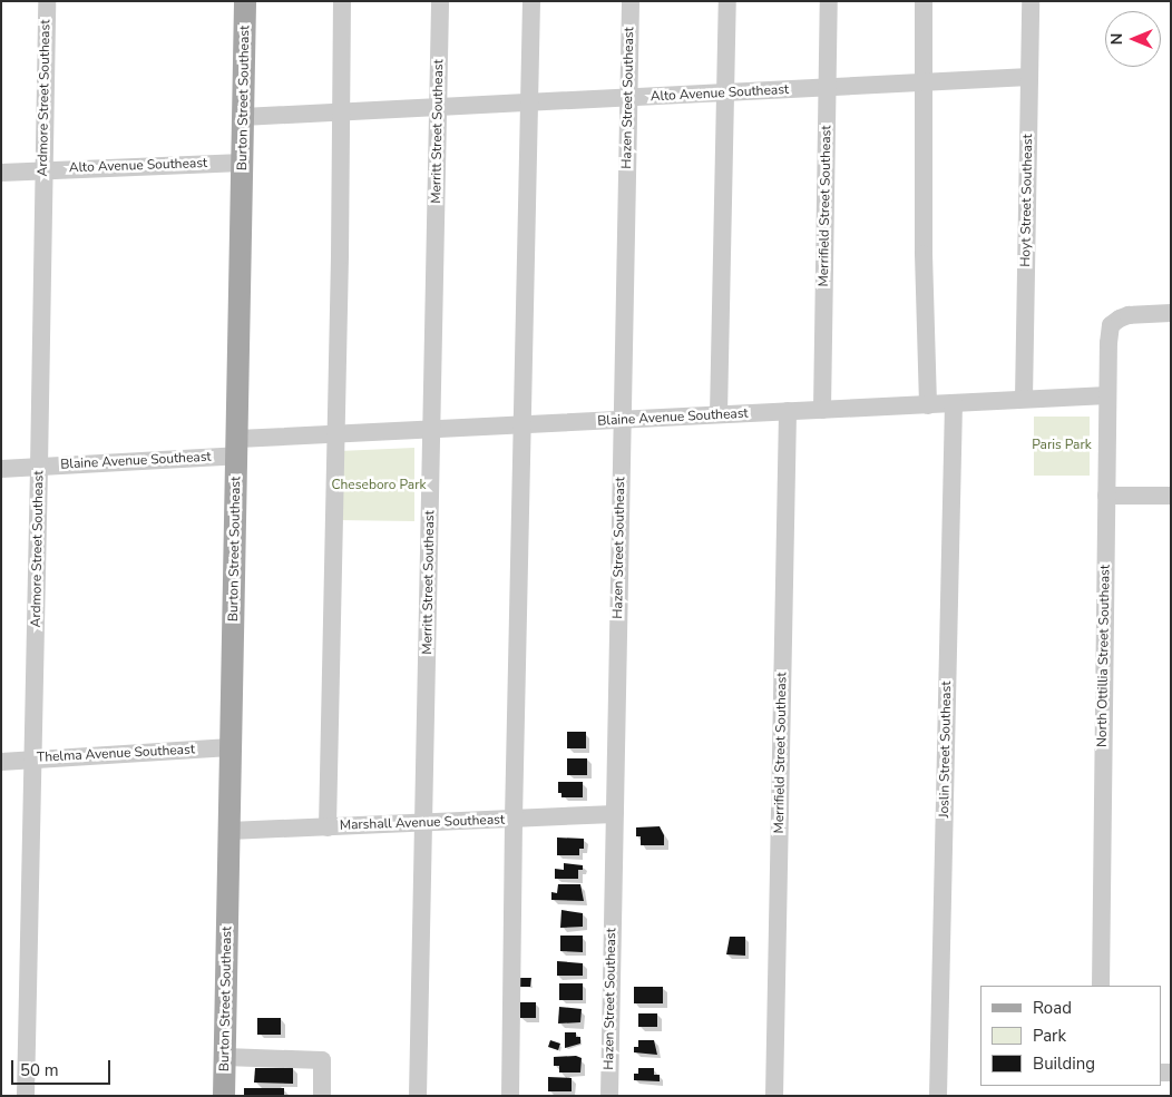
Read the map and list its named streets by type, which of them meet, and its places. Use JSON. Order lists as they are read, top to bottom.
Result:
{
  "streets": {
    "main road": ["Burton Street Southeast"],
    "street": [
      "Alto Avenue Southeast",
      "Ardmore Street Southeast",
      "Hazen Street Southeast",
      "Merritt Street Southeast",
      "Hoyt Street Southeast",
      "Merrifield Street Southeast",
      "Blaine Avenue Southeast",
      "North Ottillia Street Southeast",
      "Joslin Street Southeast",
      "Thelma Avenue Southeast",
      "Marshall Avenue Southeast"
    ]
  },
  "crossings": [
    ["Alto Avenue Southeast", "Ardmore Street Southeast"],
    ["Alto Avenue Southeast", "Burton Street Southeast"],
    ["Alto Avenue Southeast", "Hazen Street Southeast"],
    ["Alto Avenue Southeast", "Merritt Street Southeast"],
    ["Alto Avenue Southeast", "Hoyt Street Southeast"],
    ["Alto Avenue Southeast", "Merrifield Street Southeast"],
    ["Ardmore Street Southeast", "Blaine Avenue Southeast"],
    ["Ardmore Street Southeast", "Thelma Avenue Southeast"],
    ["Burton Street Southeast", "Blaine Avenue Southeast"],
    ["Burton Street Southeast", "Thelma Avenue Southeast"],
    ["Burton Street Southeast", "Marshall Avenue Southeast"],
    ["Hazen Street Southeast", "Blaine Avenue Southeast"],
    ["Hazen Street Southeast", "Marshall Avenue Southeast"],
    ["Merritt Street Southeast", "Blaine Avenue Southeast"],
    ["Merritt Street Southeast", "Marshall Avenue Southeast"],
    ["Hoyt Street Southeast", "Blaine Avenue Southeast"],
    ["Merrifield Street Southeast", "Blaine Avenue Southeast"],
    ["Blaine Avenue Southeast", "North Ottillia Street Southeast"],
    ["Blaine Avenue Southeast", "Joslin Street Southeast"]
  ],
  "parks": ["Paris Park", "Cheseboro Park"],
  "legend": ["Road", "Park", "Building"],
  "scale_bar": "50 m",
  "north": "left"
}
